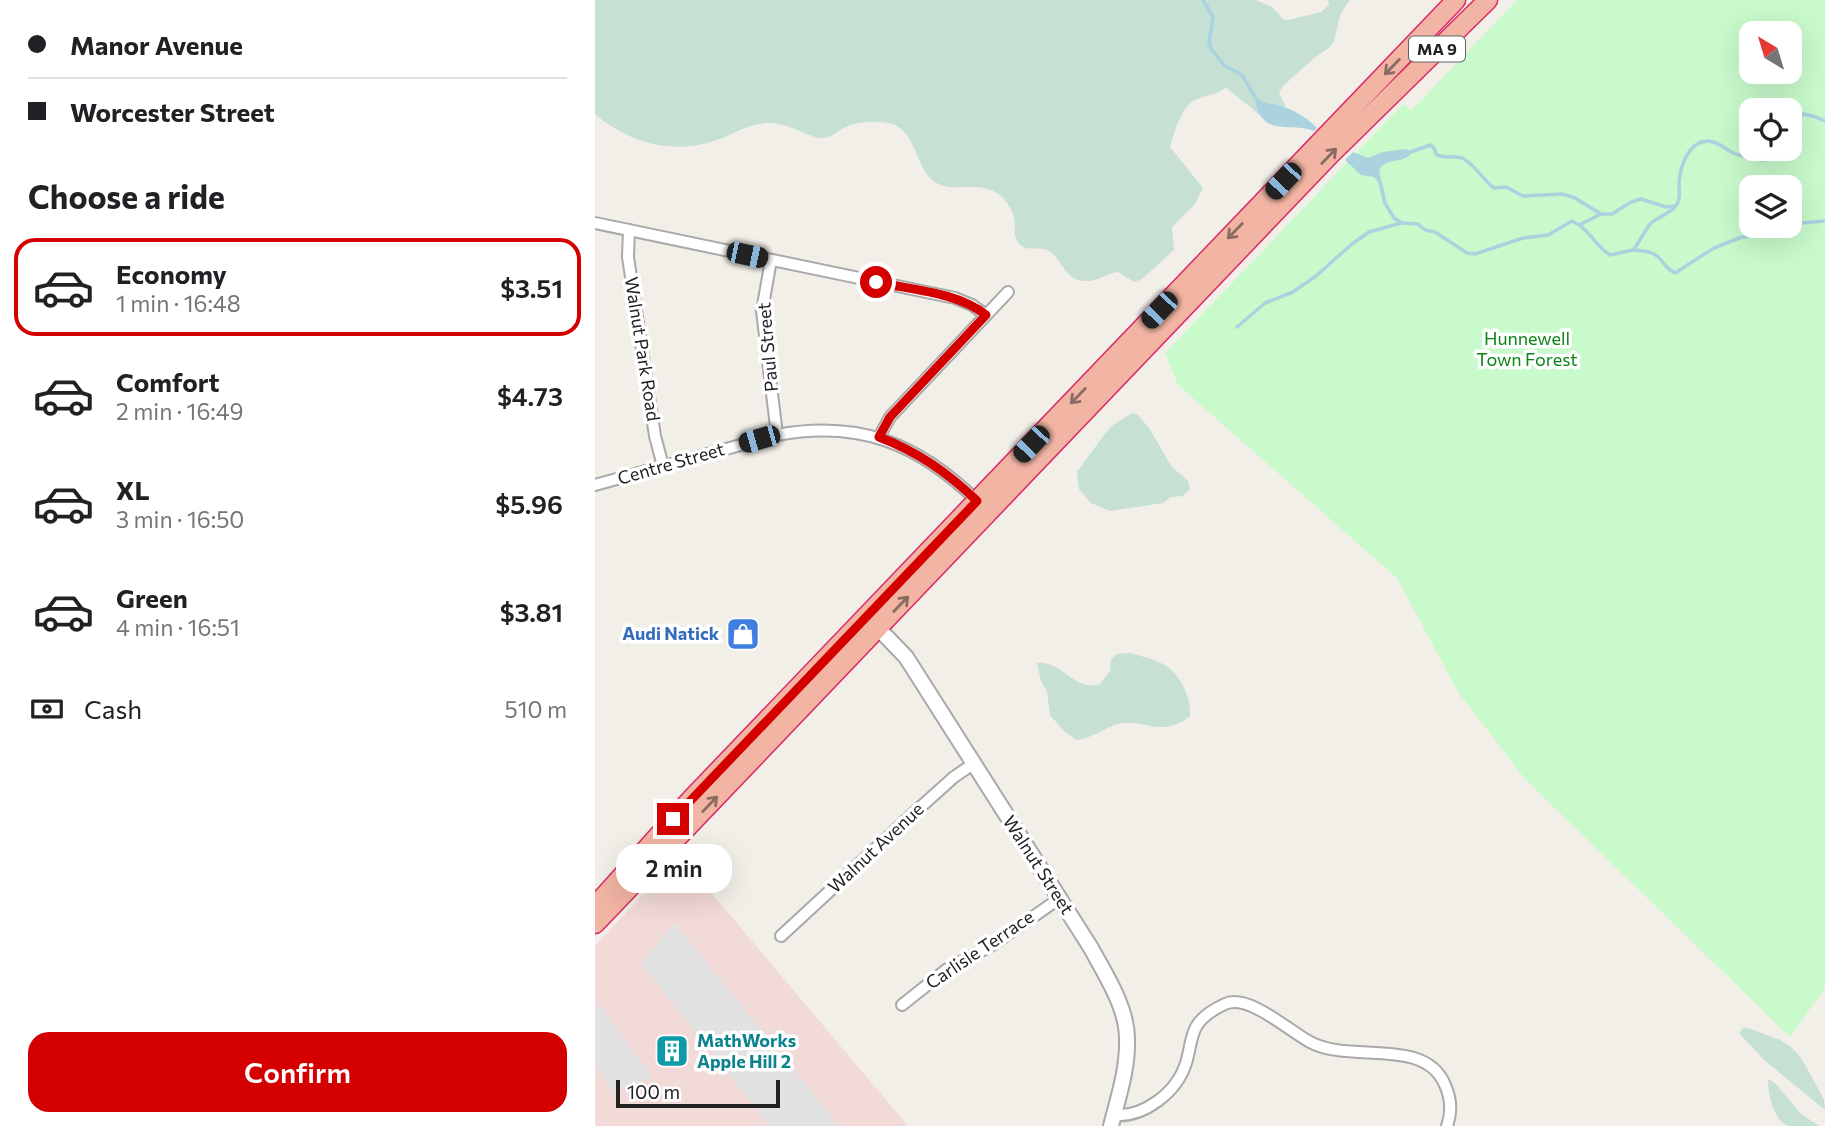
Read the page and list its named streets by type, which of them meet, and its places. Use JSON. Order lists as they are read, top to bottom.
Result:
{
  "streets": {
    "highway": ["MA 9"],
    "street": [
      "Paul Street",
      "Walnut Park Road",
      "Centre Street",
      "Walnut Avenue",
      "Walnut Street",
      "Carlisle Terrace"
    ]
  },
  "crossings": [
    ["MA 9", "Centre Street"],
    ["MA 9", "Walnut Street"],
    ["Paul Street", "Centre Street"],
    ["Walnut Park Road", "Centre Street"],
    ["Walnut Avenue", "Walnut Street"],
    ["Walnut Street", "Carlisle Terrace"]
  ],
  "parks": ["Hunnewell Town Forest"],
  "places": {
    "shop": ["Audi Natick"],
    "building": ["MathWorks Apple Hill 2"]
  },
  "scale_bar": "100 m",
  "north": "top left",
  "page": {
    "banner": ["Manor Avenue", "Worcester Street"],
    "heading": "Choose a ride",
    "list": [
      {
        "name": "Economy",
        "note": "1 min · 16:48",
        "value": "$3.51"
      },
      {
        "name": "Comfort",
        "note": "2 min · 16:49",
        "value": "$4.73"
      },
      {
        "name": "XL",
        "note": "3 min · 16:50",
        "value": "$5.96"
      },
      {
        "name": "Green",
        "note": "4 min · 16:51",
        "value": "$3.81"
      }
    ],
    "pay": ["Cash", "510 m"],
    "bubble": "2 min",
    "buttons": "Confirm",
    "scale": "100 m"
  }
}
